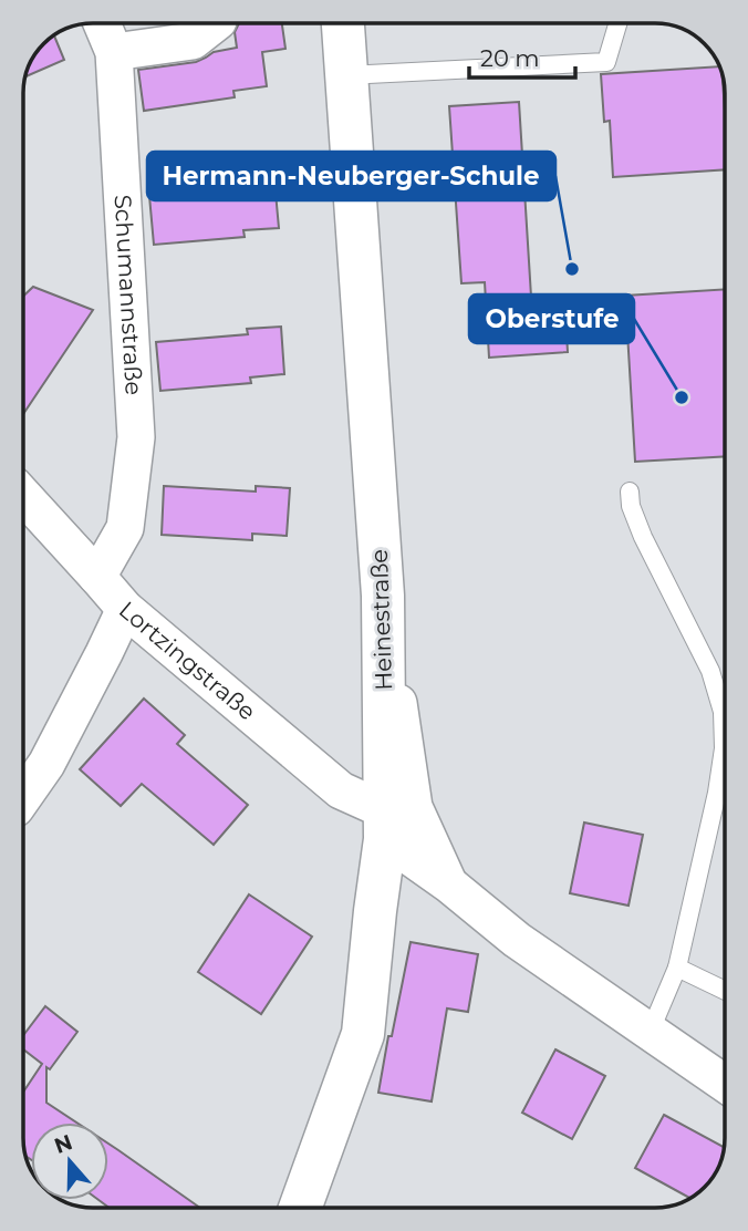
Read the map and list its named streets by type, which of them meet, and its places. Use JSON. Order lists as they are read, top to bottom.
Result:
{
  "streets": {
    "main road": ["Heinestraße"],
    "street": ["Schumannstraße", "Lortzingstraße"]
  },
  "crossings": [
    ["Schumannstraße", "Lortzingstraße"],
    ["Heinestraße", "Lortzingstraße"]
  ],
  "places": ["Hermann-Neuberger-Schule", "Oberstufe"],
  "scale_bar": "20 m",
  "north": "top"
}
